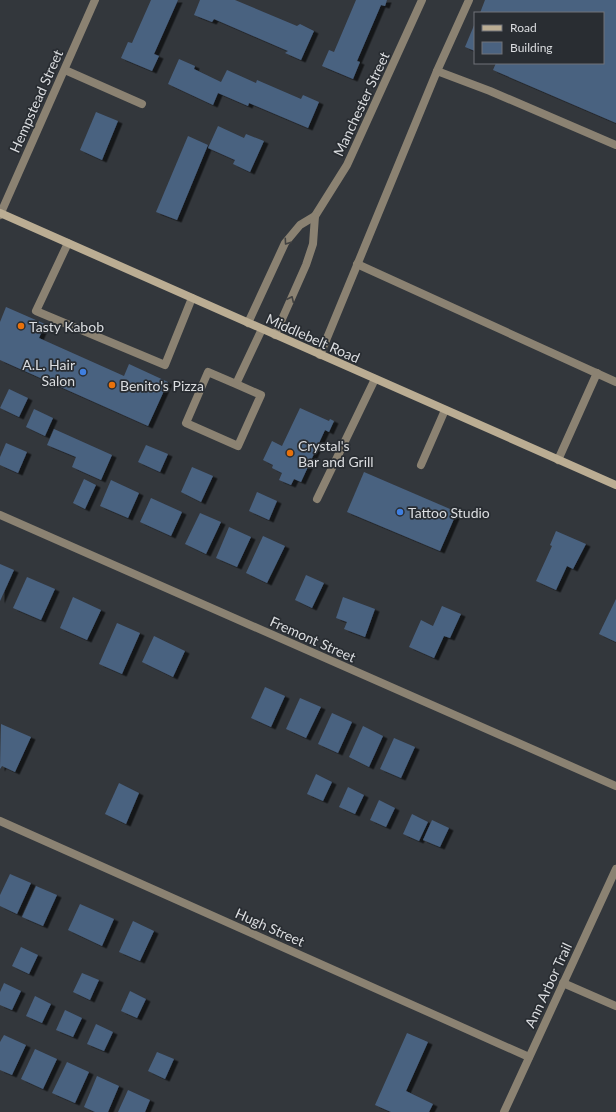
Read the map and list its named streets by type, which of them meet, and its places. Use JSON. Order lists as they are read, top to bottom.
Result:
{
  "streets": {
    "main road": ["Middlebelt Road"],
    "street": [
      "Hempstead Street",
      "Manchester Street",
      "Fremont Street",
      "Hugh Street",
      "Ann Arbor Trail"
    ]
  },
  "crossings": [
    ["Hempstead Street", "Middlebelt Road"],
    ["Manchester Street", "Middlebelt Road"],
    ["Hugh Street", "Ann Arbor Trail"]
  ],
  "places": [
    "Tasty Kabob",
    "A.L. Hair Salon",
    "Benito's Pizza",
    "Crystal's Bar and Grill",
    "Tattoo Studio"
  ],
  "legend": ["Road", "Building"]
}
